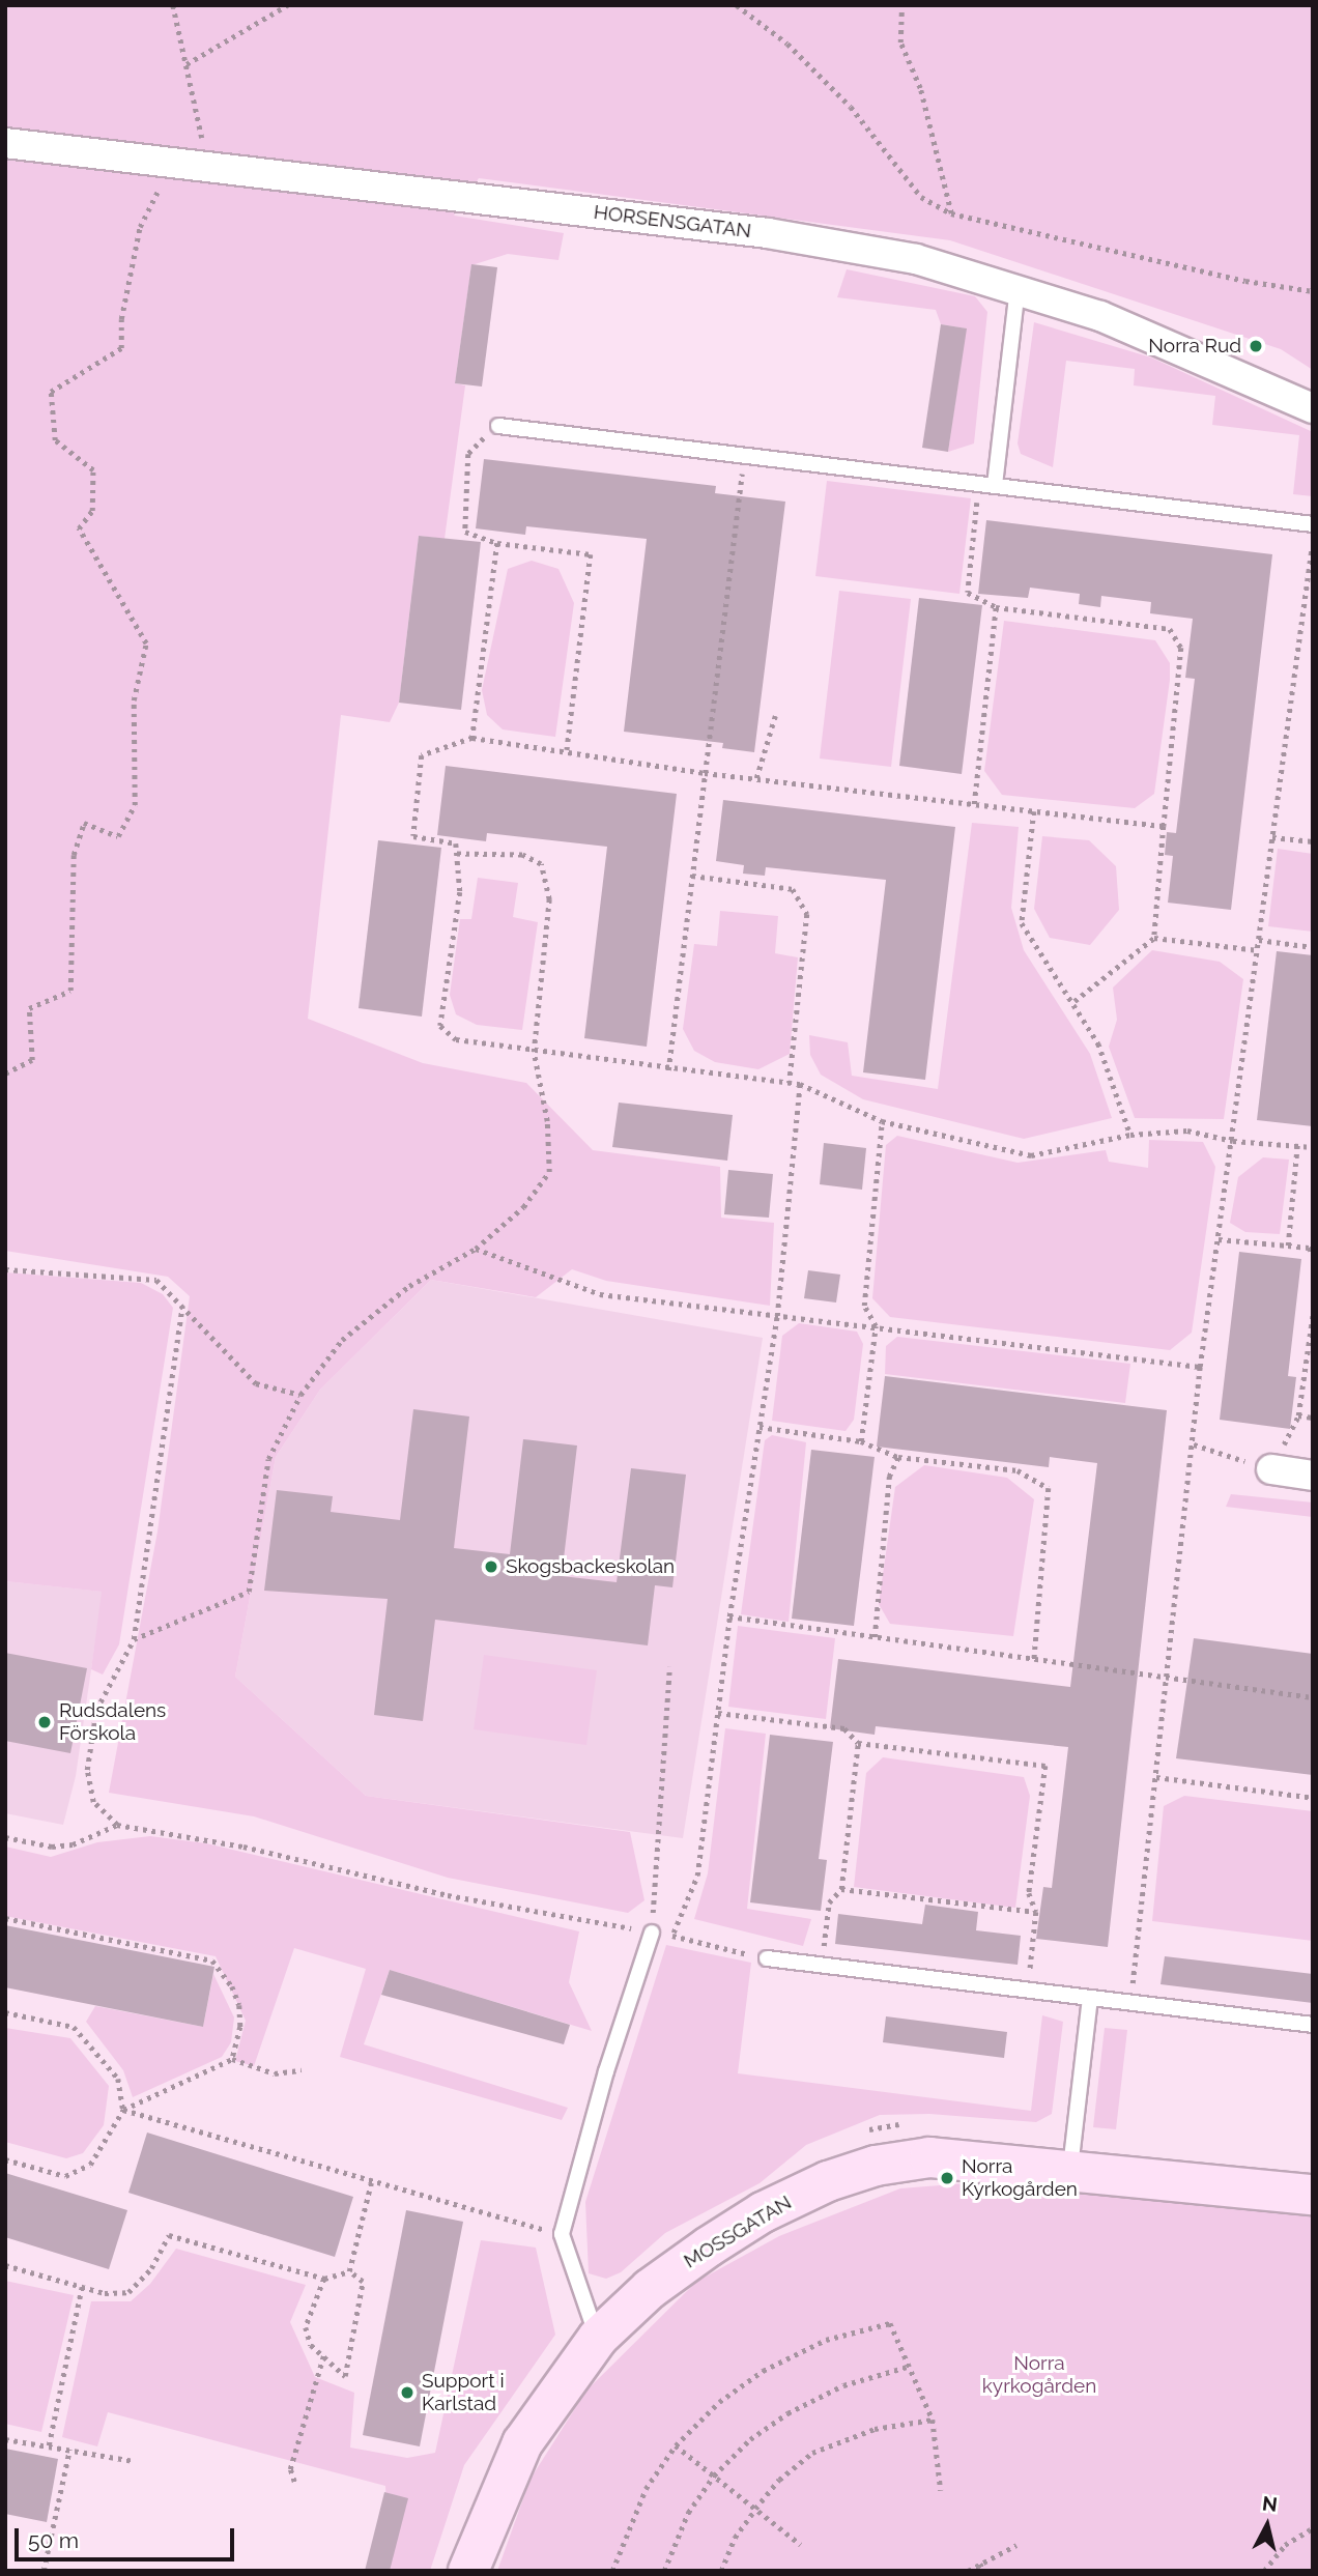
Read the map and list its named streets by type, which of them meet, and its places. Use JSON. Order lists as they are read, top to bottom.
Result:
{
  "streets": {
    "street": ["HORSENSGATAN", "MOSSGATAN"]
  },
  "parks": ["Norra kyrkogården"],
  "places": [
    "Norra Rud",
    "Skogsbackeskolan",
    "Rudsdalens Förskola",
    "Norra Kyrkogården",
    "Support i Karlstad"
  ],
  "scale_bar": "50 m",
  "north": "top"
}
